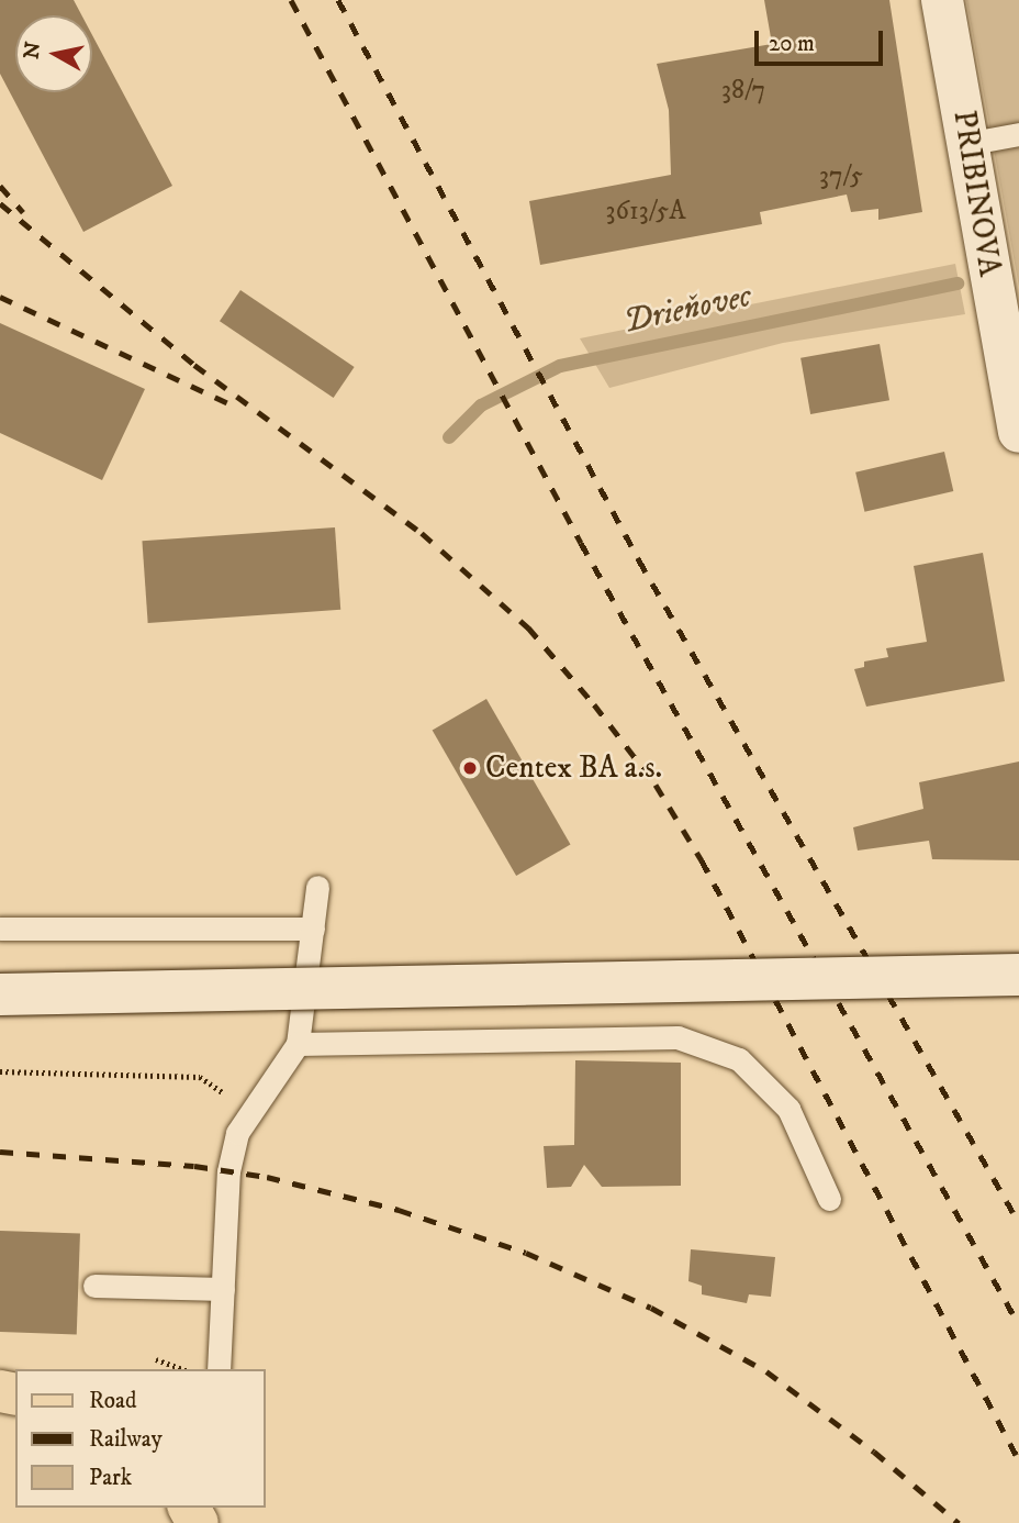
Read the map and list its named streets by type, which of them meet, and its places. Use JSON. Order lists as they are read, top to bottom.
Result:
{
  "streets": {
    "street": ["PRIBINOVA"]
  },
  "water": ["Drieňovec"],
  "places": ["Centex BA a.s."],
  "house_numbers": ["38/7", "37/5", "3613/5A"],
  "legend": ["Road", "Railway", "Park"],
  "scale_bar": "20 m",
  "north": "left"
}
